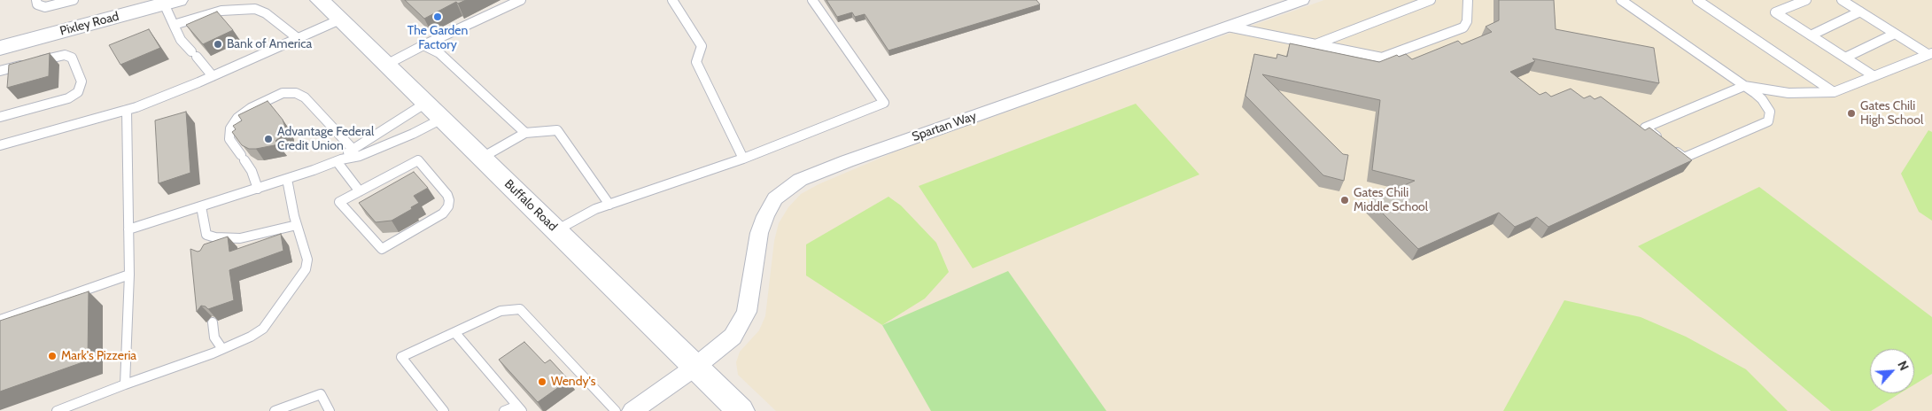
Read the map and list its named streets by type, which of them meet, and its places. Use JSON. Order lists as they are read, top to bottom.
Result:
{
  "streets": {
    "main road": ["Pixley Road", "Buffalo Road"],
    "street": ["Spartan Way"]
  },
  "crossings": [
    ["Spartan Way", "Buffalo Road"]
  ],
  "places": [
    "The Garden Factory",
    "Bank of America",
    "Gates Chili High School",
    "Advantage Federal Credit Union",
    "Gates Chili Middle School",
    "Mark's Pizzeria",
    "Wendy's"
  ],
  "north": "top right"
}
